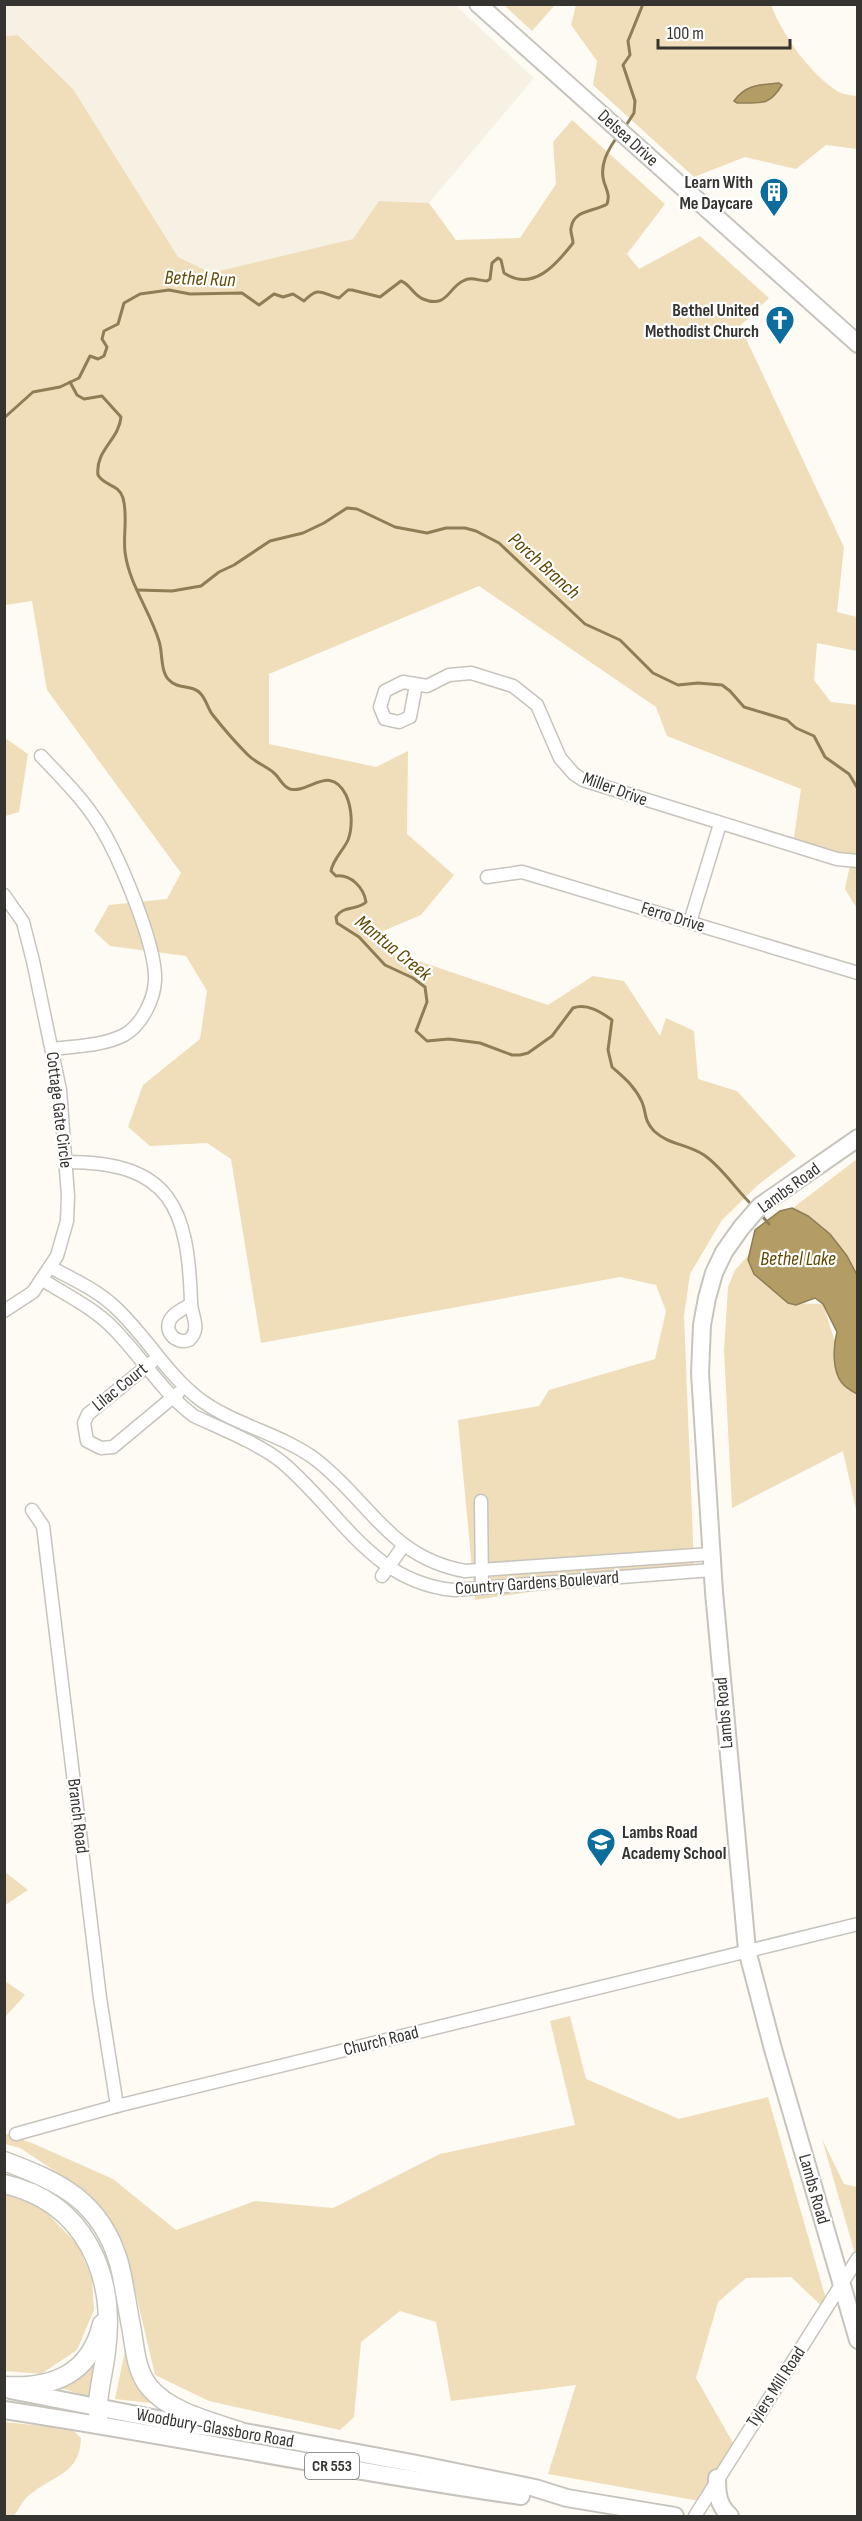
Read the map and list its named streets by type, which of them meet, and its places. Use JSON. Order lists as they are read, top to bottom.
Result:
{
  "streets": {
    "main road": [
      "Delsea Drive",
      "Lambs Road",
      "Woodbury-Glassboro Road",
      "CR 553"
    ],
    "street": [
      "Miller Drive",
      "Ferro Drive",
      "Cottage Gate Circle",
      "Lilac Court",
      "Country Gardens Boulevard",
      "Branch Road",
      "Church Road",
      "Tylers Mill Road"
    ]
  },
  "crossings": [
    ["Cottage Gate Circle", "Country Gardens Boulevard"],
    ["Lambs Road", "Country Gardens Boulevard"],
    ["Lambs Road", "Church Road"],
    ["Lambs Road", "Tylers Mill Road"],
    ["Lilac Court", "Country Gardens Boulevard"],
    ["Branch Road", "Church Road"]
  ],
  "water": [
    "Bethel Run",
    "Porch Branch",
    "Mantua Creek",
    "Bethel Lake"
  ],
  "places": {
    "building": ["Learn With Me Daycare"],
    "church": ["Bethel United Methodist Church"],
    "school or university": ["Lambs Road Academy School"]
  },
  "scale_bar": "100 m"
}
